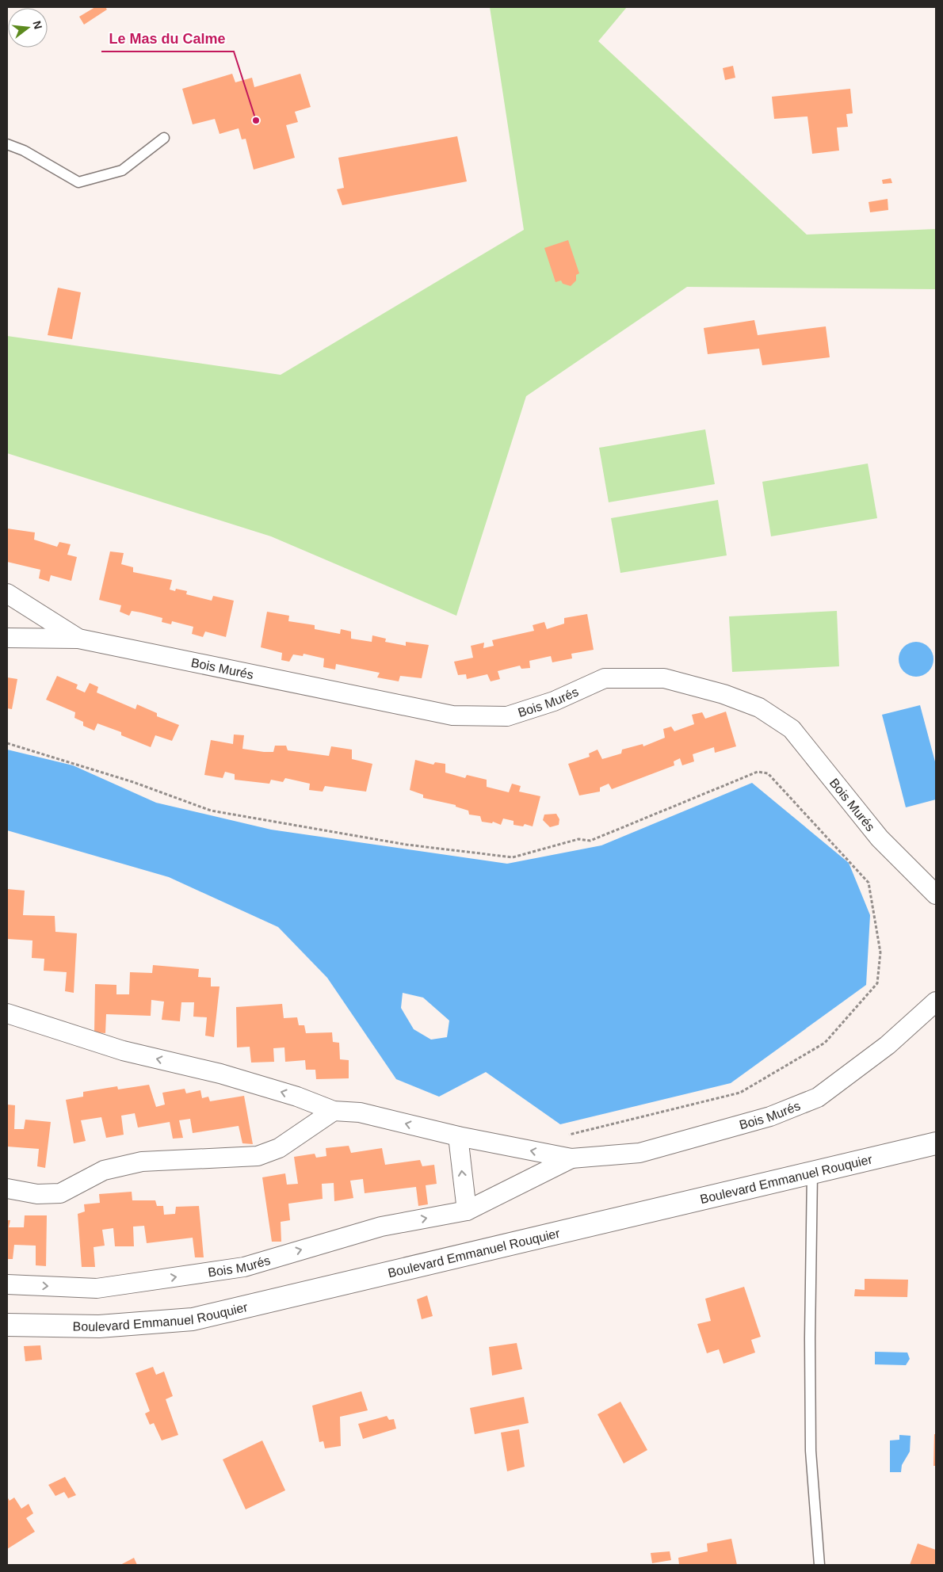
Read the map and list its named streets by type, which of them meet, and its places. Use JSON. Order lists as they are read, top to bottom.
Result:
{
  "streets": {
    "street": ["Bois Murés", "Boulevard Emmanuel Rouquier"]
  },
  "places": ["Le Mas du Calme"],
  "north": "right"
}
